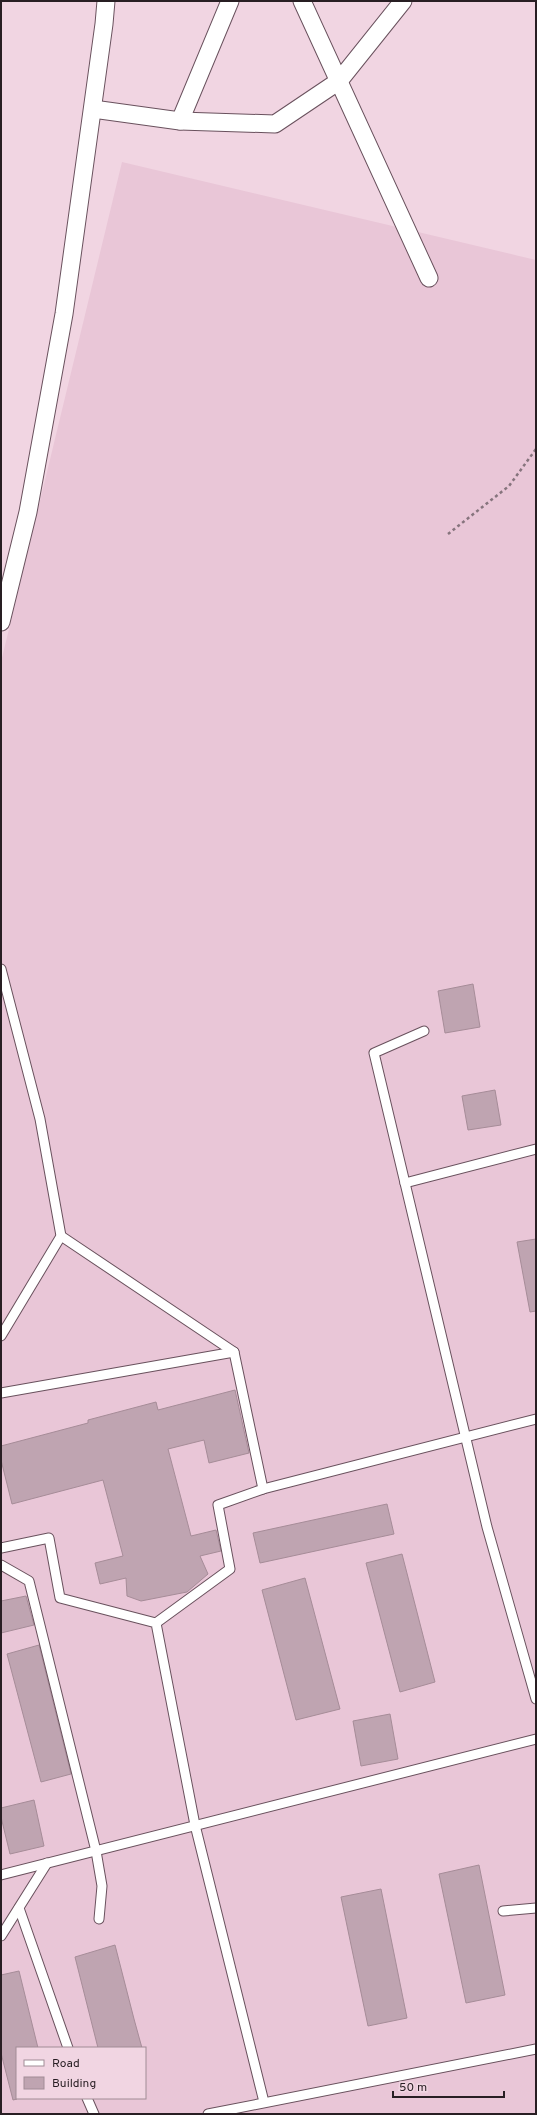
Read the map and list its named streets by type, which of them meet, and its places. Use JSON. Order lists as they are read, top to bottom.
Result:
{
  "legend": ["Road", "Building"],
  "scale_bar": "50 m"
}
